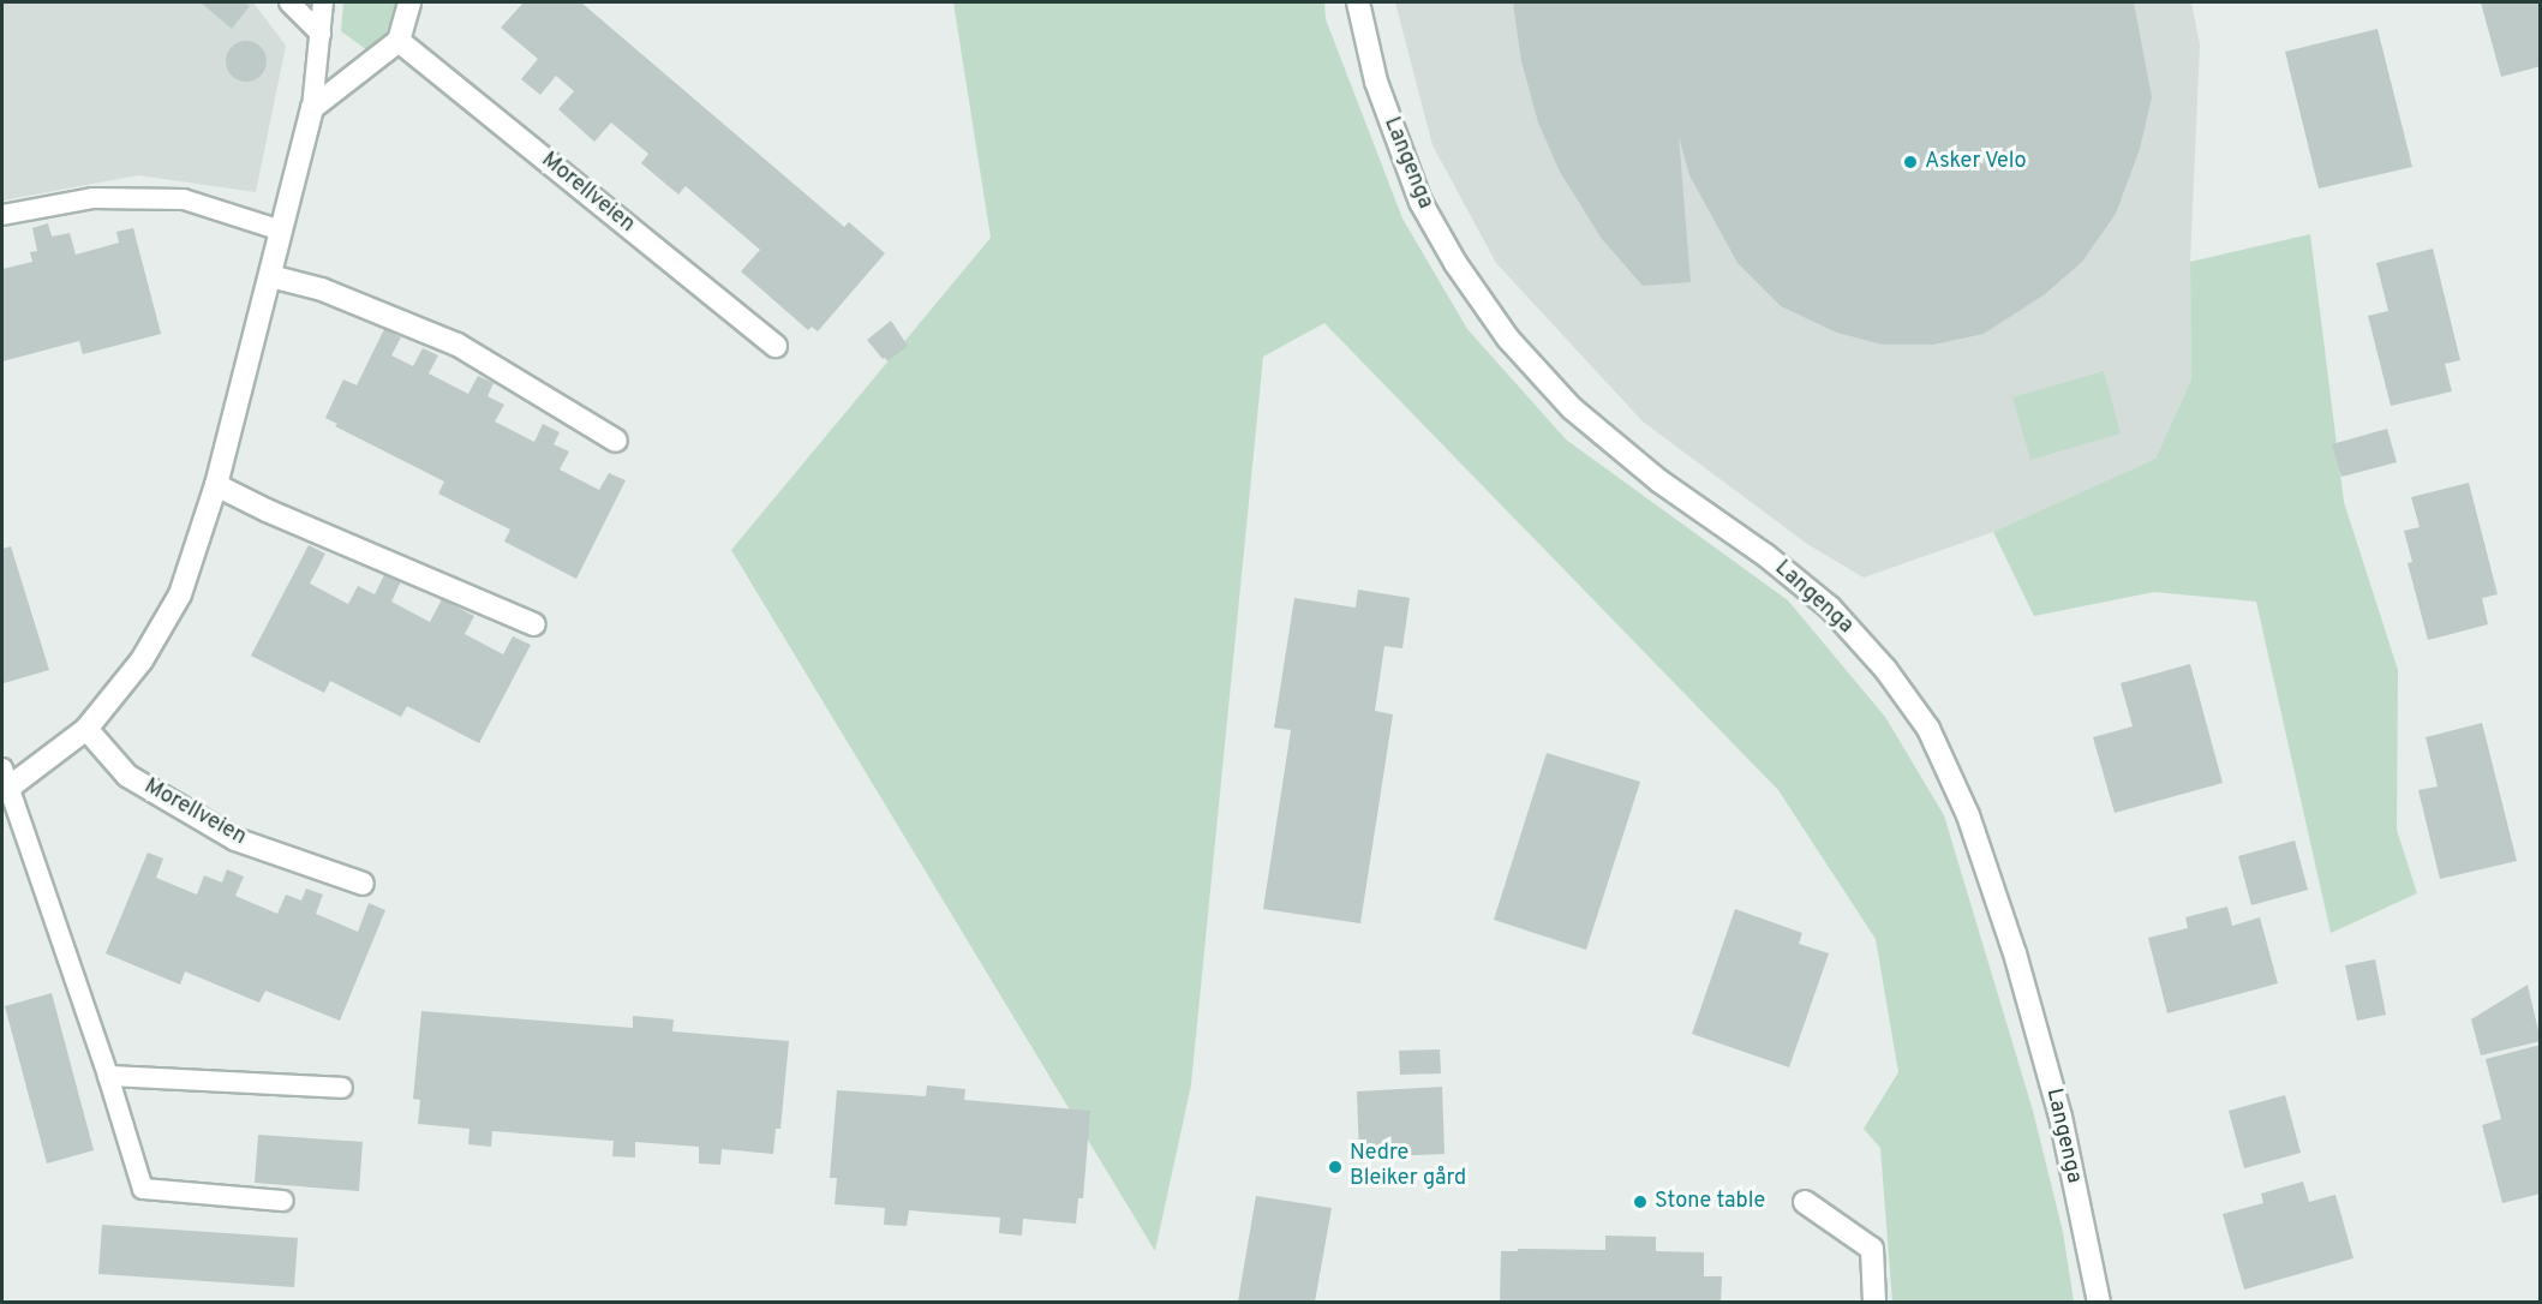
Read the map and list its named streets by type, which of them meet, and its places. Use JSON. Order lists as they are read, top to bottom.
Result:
{
  "streets": {
    "street": ["Langenga", "Morellveien"]
  },
  "places": ["Asker Velo", "Nedre Bleiker gård", "Stone table"]
}
